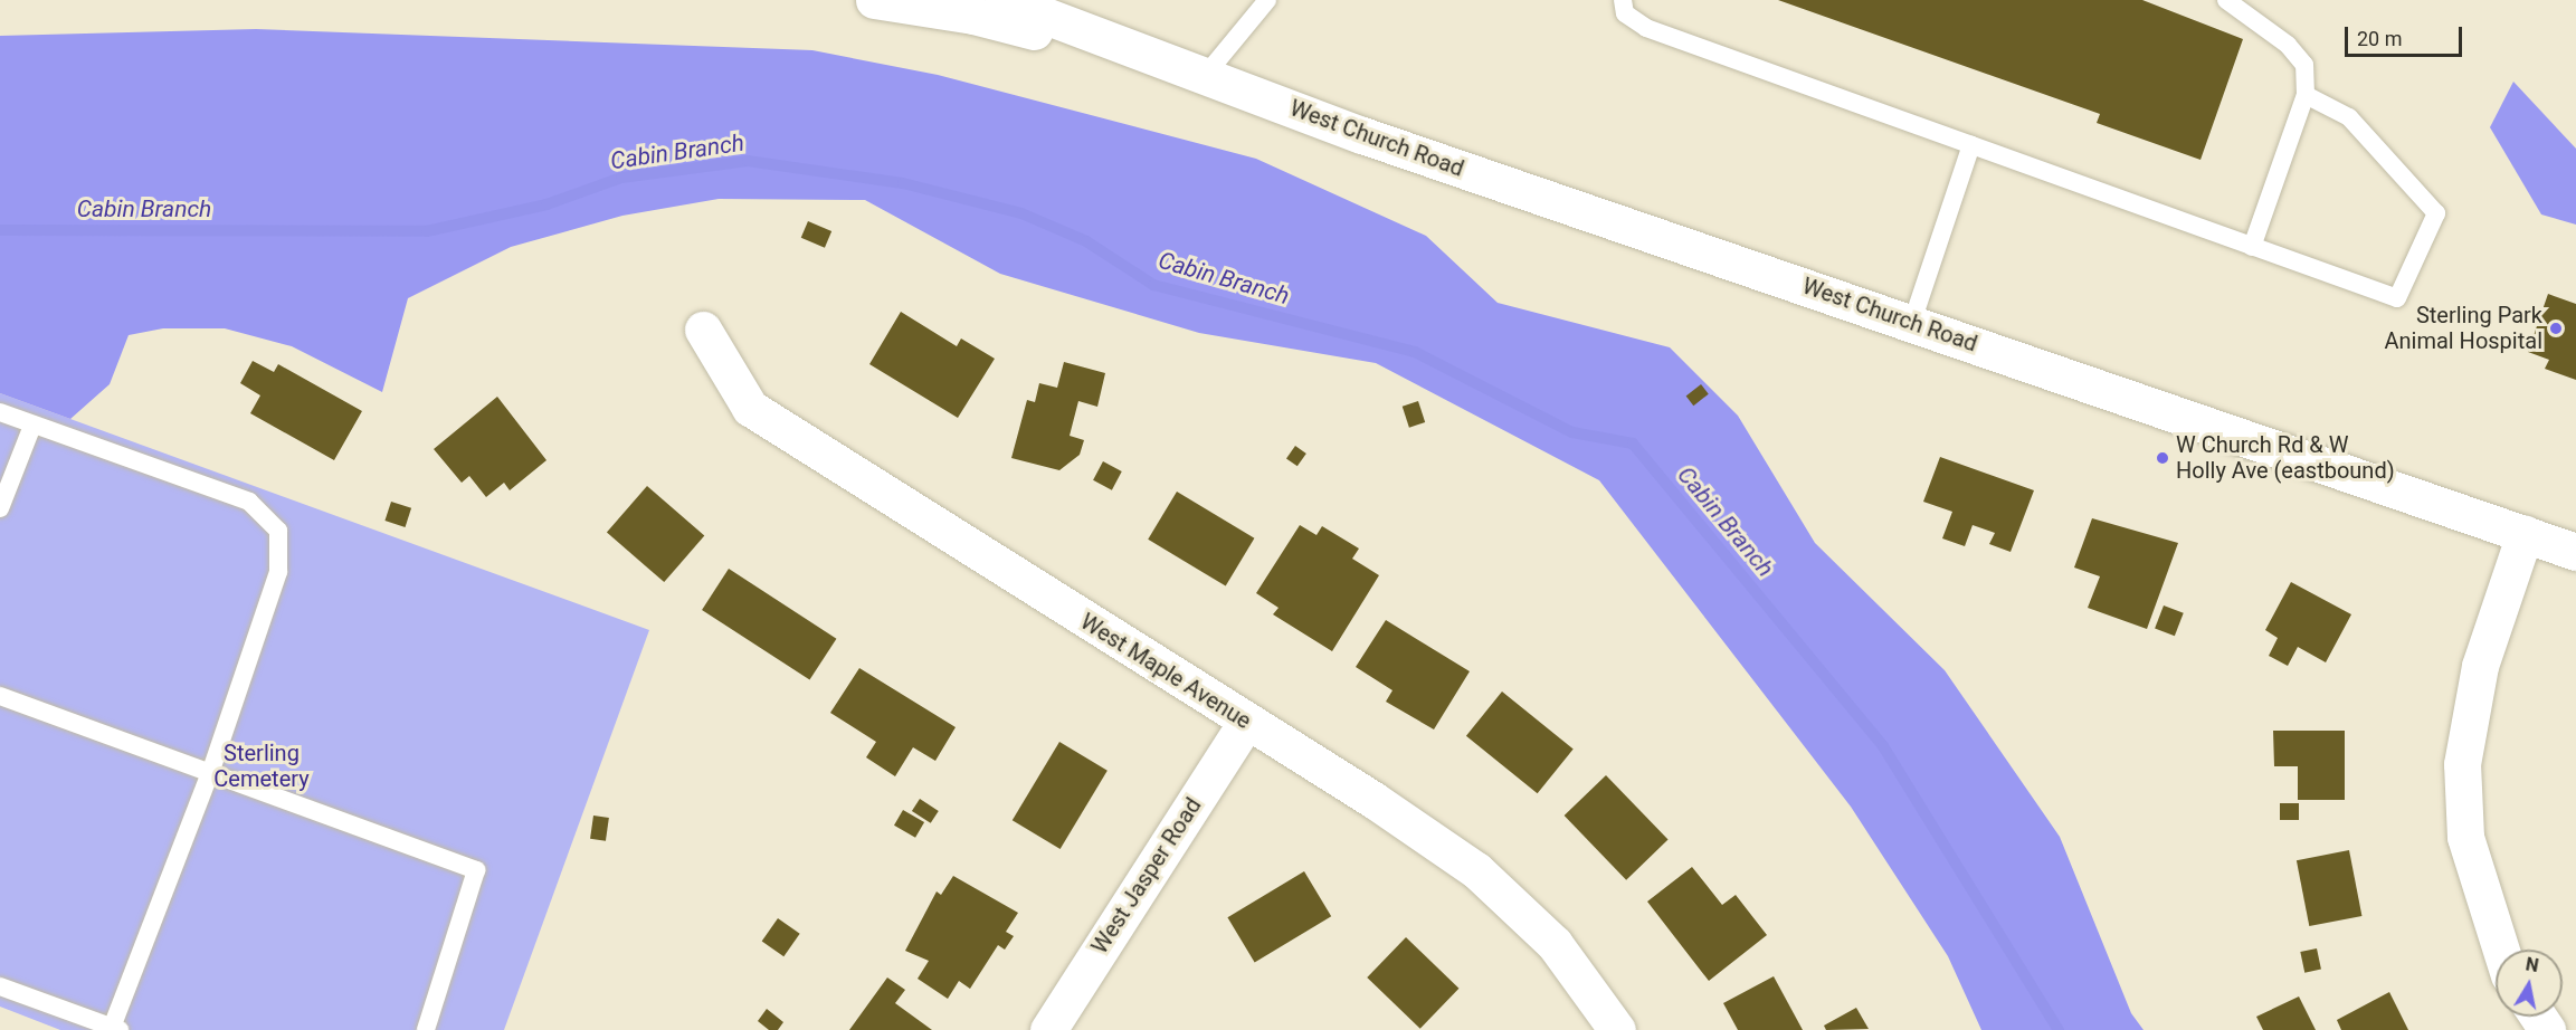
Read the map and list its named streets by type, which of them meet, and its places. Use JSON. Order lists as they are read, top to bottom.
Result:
{
  "streets": {
    "street": ["West Church Road", "West Maple Avenue", "West Jasper Road"]
  },
  "crossings": [
    ["West Maple Avenue", "West Jasper Road"]
  ],
  "water": ["Cabin Branch"],
  "parks": ["Sterling Cemetery"],
  "places": ["Sterling Park Animal Hospital", "W Church Rd & W Holly Ave (eastbound)"],
  "scale_bar": "20 m",
  "north": "top"
}
